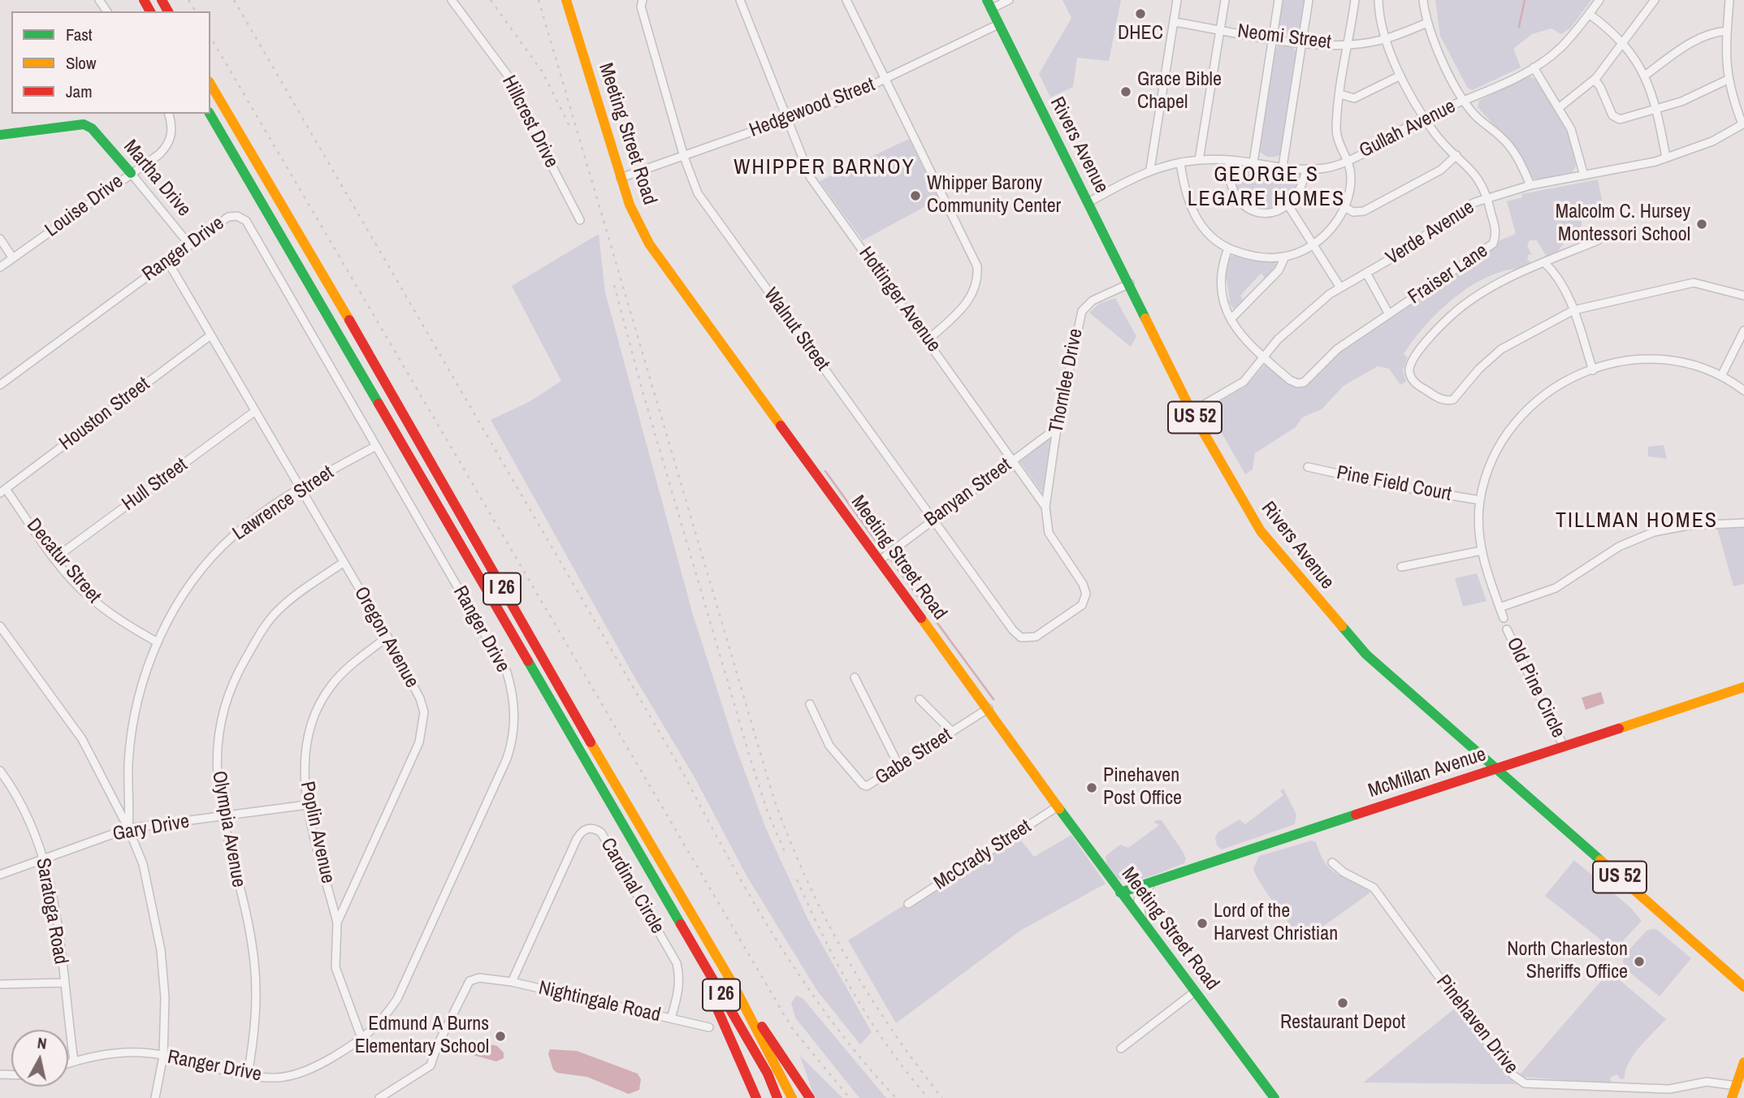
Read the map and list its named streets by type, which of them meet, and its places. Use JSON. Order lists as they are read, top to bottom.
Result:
{
  "streets": {
    "main road": [
      "Meeting Street Road",
      "Rivers Avenue",
      "Martha Drive",
      "US 52",
      "I 26",
      "McMillan Avenue"
    ],
    "street": [
      "Neomi Street",
      "Hedgewood Street",
      "Hillcrest Drive",
      "Gullah Avenue",
      "Louise Drive",
      "Verde Avenue",
      "Ranger Drive",
      "Fraiser Lane",
      "Hottinger Avenue",
      "Walnut Street",
      "Thornlee Drive",
      "Houston Street",
      "Pine Field Court",
      "Hull Street",
      "Banyan Street",
      "Lawrence Street",
      "Decatur Street",
      "Oregon Avenue",
      "Old Pine Circle",
      "Gabe Street",
      "Gary Drive",
      "Olympia Avenue",
      "Poplin Avenue",
      "McCrady Street",
      "Cardinal Circle",
      "Saratoga Road",
      "Nightingale Road",
      "Pinehaven Drive"
    ]
  },
  "crossings": [
    ["Neomi Street", "Fraiser Lane"],
    ["Hedgewood Street", "Meeting Street Road"],
    ["Hedgewood Street", "Rivers Avenue"],
    ["Hedgewood Street", "Hottinger Avenue"],
    ["Hedgewood Street", "Walnut Street"],
    ["Gullah Avenue", "Rivers Avenue"],
    ["Gullah Avenue", "Fraiser Lane"],
    ["Meeting Street Road", "Banyan Street"],
    ["Meeting Street Road", "Gabe Street"],
    ["Meeting Street Road", "McMillan Avenue"],
    ["Meeting Street Road", "McCrady Street"],
    ["Rivers Avenue", "Verde Avenue"],
    ["Rivers Avenue", "Thornlee Drive"],
    ["Rivers Avenue", "McMillan Avenue"],
    ["Martha Drive", "Louise Drive"],
    ["Martha Drive", "Ranger Drive"],
    ["Verde Avenue", "Fraiser Lane"],
    ["Ranger Drive", "Lawrence Street"],
    ["Ranger Drive", "Oregon Avenue"],
    ["Ranger Drive", "Olympia Avenue"],
    ["Ranger Drive", "Saratoga Road"],
    ["Hottinger Avenue", "Walnut Street"],
    ["Hottinger Avenue", "Thornlee Drive"],
    ["Hottinger Avenue", "Banyan Street"],
    ["Walnut Street", "Banyan Street"],
    ["Thornlee Drive", "Banyan Street"],
    ["Houston Street", "Decatur Street"],
    ["Houston Street", "Oregon Avenue"],
    ["Pine Field Court", "Old Pine Circle"],
    ["Hull Street", "Decatur Street"],
    ["Hull Street", "Oregon Avenue"],
    ["Lawrence Street", "Decatur Street"],
    ["Lawrence Street", "Oregon Avenue"],
    ["Lawrence Street", "Gary Drive"],
    ["Oregon Avenue", "Olympia Avenue"],
    ["Oregon Avenue", "Poplin Avenue"],
    ["Old Pine Circle", "McMillan Avenue"],
    ["Gary Drive", "Olympia Avenue"],
    ["Gary Drive", "Poplin Avenue"],
    ["Gary Drive", "Saratoga Road"],
    ["Cardinal Circle", "Nightingale Road"]
  ],
  "districts": ["WHIPPER BARNOY", "GEORGE S LEGARE HOMES", "TILLMAN HOMES"],
  "places": [
    "DHEC",
    "Grace Bible Chapel",
    "Whipper Barony Community Center",
    "Malcolm C. Hursey Montessori School",
    "Pinehaven Post Office",
    "Lord of the Harvest Christian",
    "North Charleston Sheriffs Office",
    "Restaurant Depot",
    "Edmund A Burns Elementary School"
  ],
  "legend": ["Fast", "Slow", "Jam"],
  "north": "top"
}
